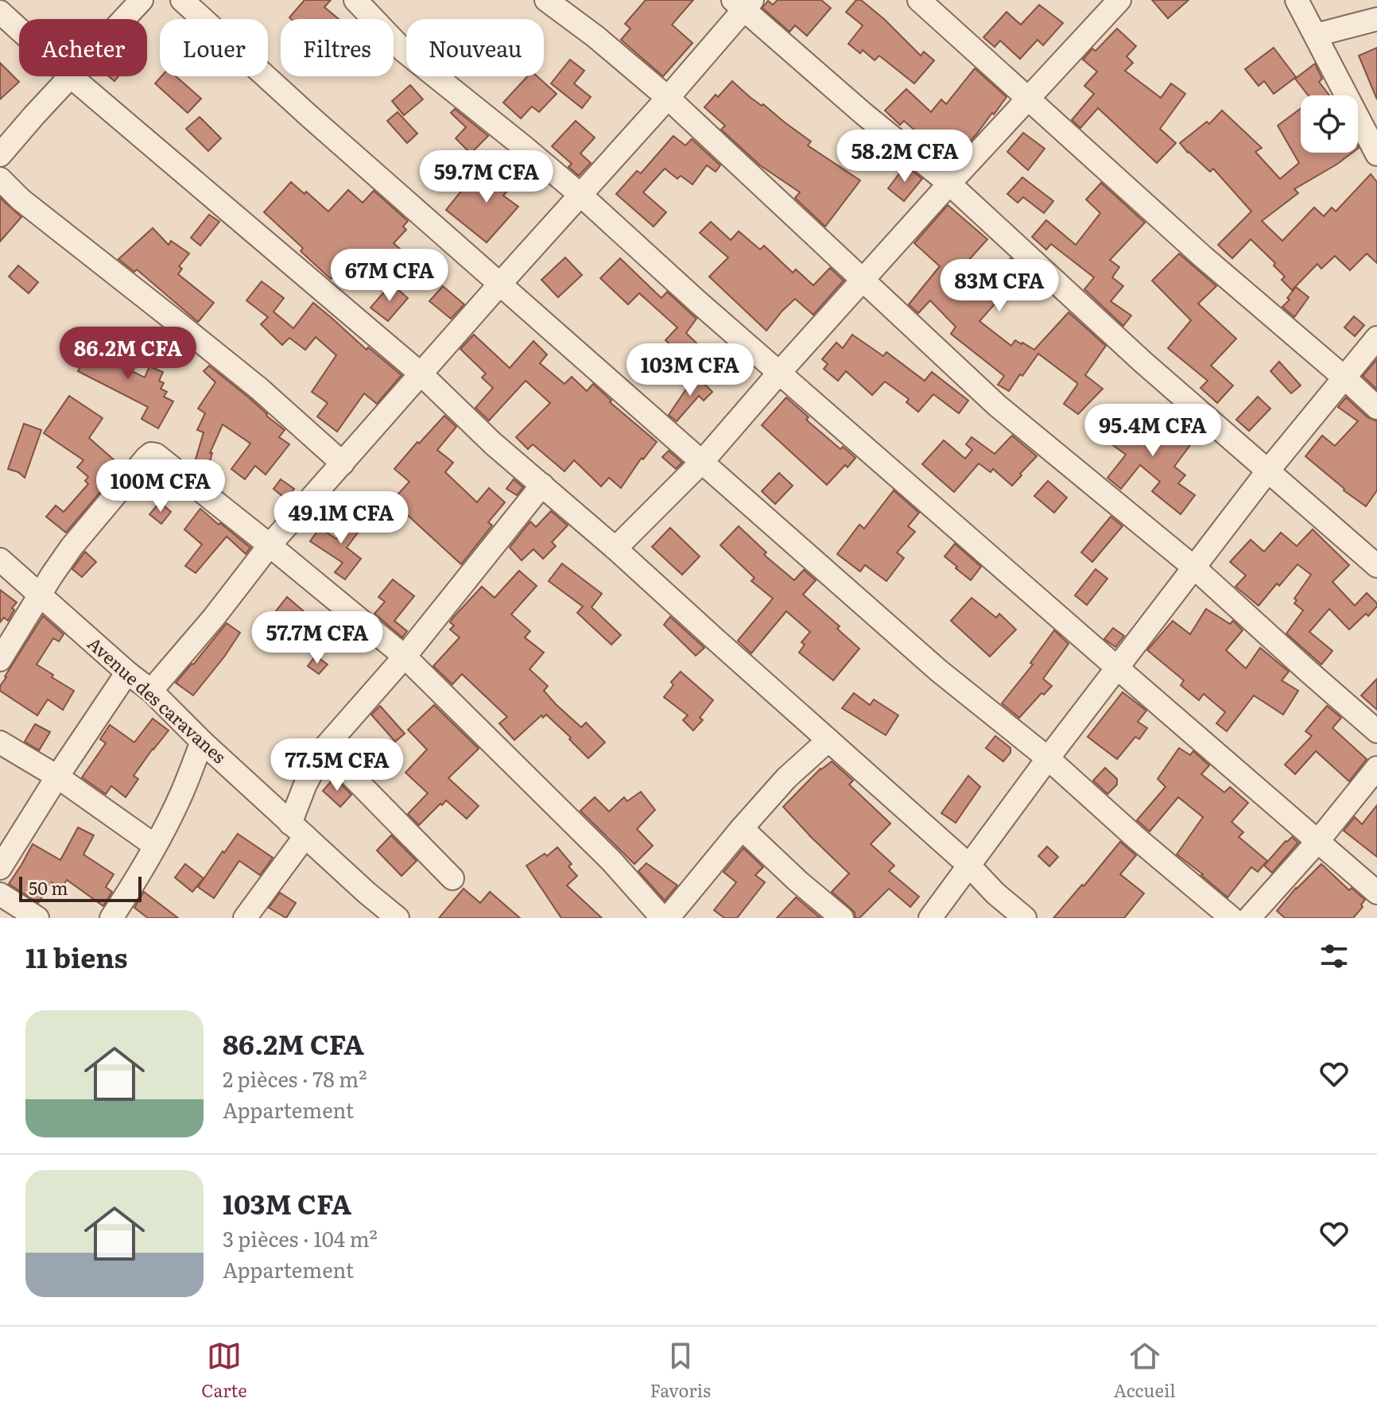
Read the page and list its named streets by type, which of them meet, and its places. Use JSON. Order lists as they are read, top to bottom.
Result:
{
  "streets": {
    "street": ["Avenue des caravanes"]
  },
  "scale_bar": "50 m",
  "page": {
    "chip": [
      "Acheter",
      "Louer",
      "Filtres",
      "Nouveau"
    ],
    "price": [
      "58.2M CFA",
      "59.7M CFA",
      "67M CFA",
      "83M CFA",
      "86.2M CFA",
      "103M CFA",
      "95.4M CFA",
      "100M CFA",
      "49.1M CFA",
      "57.7M CFA",
      "77.5M CFA"
    ],
    "scale": "50 m",
    "heading": "11 biens",
    "list": [
      {
        "name": "86.2M CFA",
        "note": "2 pièces · 78 m² · Appartement"
      },
      {
        "name": "103M CFA",
        "note": "3 pièces · 104 m² · Appartement"
      }
    ],
    "tabs": ["Carte", "Favoris", "Accueil"]
  }
}
